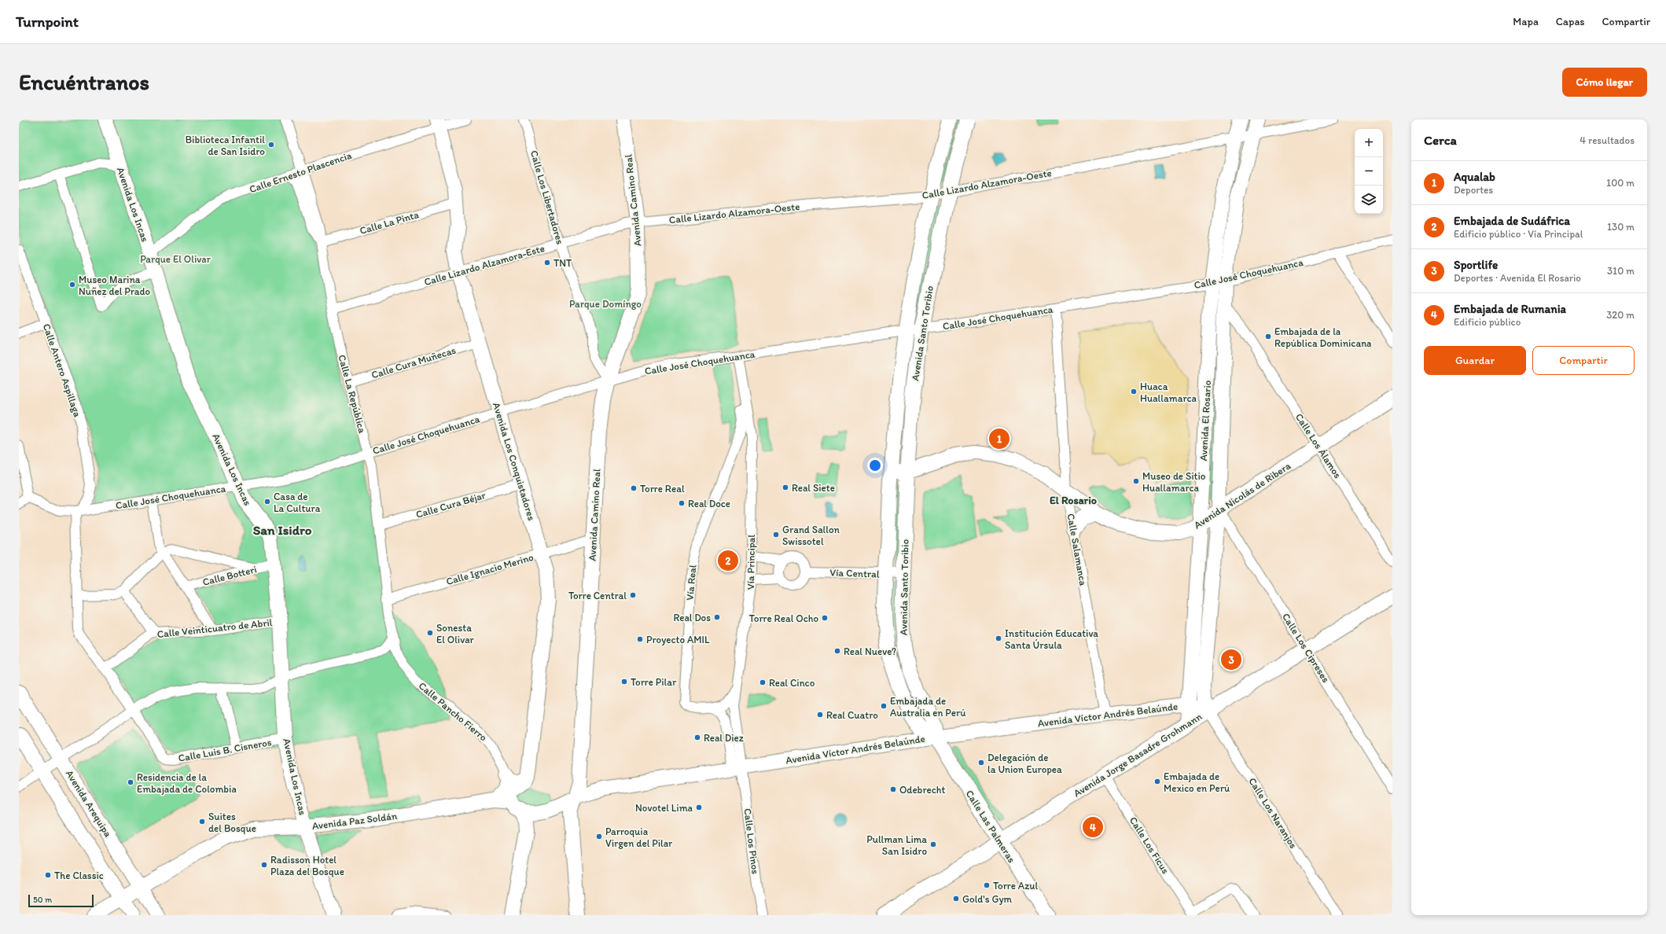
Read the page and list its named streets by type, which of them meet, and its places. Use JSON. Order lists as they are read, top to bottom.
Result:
{
  "streets": {
    "street": [
      "Calle Ernesto Plascencia",
      "Calle Lizardo Alzamora-Oeste",
      "Calle Los Libertadores",
      "Avenida Camino Real",
      "Avenida Los Incas",
      "Calle La Pinta",
      "Calle Lizardo Alzamora-Este",
      "Calle José Choquehuanca",
      "Avenida Santo Toribio",
      "Calle Cura Muñecas",
      "Calle Antero Aspillaga",
      "Calle La República",
      "Avenida El Rosario",
      "Calle Los Álamos",
      "Avenida Los Conquistadores",
      "Avenida Nicolás de Ribera",
      "Calle Cura Béjar",
      "Calle Salamanca",
      "Vía Principal",
      "Calle Ignacio Merino",
      "Vía Central",
      "Calle Botteri",
      "Vía Real",
      "Calle Veinticuatro de Abril",
      "Calle Los Cipreses",
      "Calle Pancho Fierro",
      "Avenida Víctor Andrés Belaúnde",
      "Calle Luis B. Cisneros",
      "Avenida Jorge Basadre Grohmann",
      "Avenida Arequipa",
      "Calle Los Naranjos",
      "Avenida Paz Soldán",
      "Calle Las Palmeras",
      "Calle Los Pinos",
      "Calle Los Ficus"
    ]
  },
  "crossings": [
    ["Calle Ernesto Plascencia", "Avenida Los Incas"],
    ["Calle Ernesto Plascencia", "Calle La República"],
    ["Calle Ernesto Plascencia", "Avenida Los Conquistadores"],
    ["Calle Lizardo Alzamora-Oeste", "Avenida Camino Real"],
    ["Calle Lizardo Alzamora-Oeste", "Calle Lizardo Alzamora-Este"],
    ["Calle Lizardo Alzamora-Oeste", "Avenida Santo Toribio"],
    ["Calle Lizardo Alzamora-Oeste", "Avenida El Rosario"],
    ["Calle Los Libertadores", "Avenida Camino Real"],
    ["Calle Los Libertadores", "Calle Lizardo Alzamora-Este"],
    ["Calle Los Libertadores", "Calle José Choquehuanca"],
    ["Avenida Camino Real", "Calle Lizardo Alzamora-Este"],
    ["Avenida Camino Real", "Calle José Choquehuanca"],
    ["Avenida Camino Real", "Calle Ignacio Merino"],
    ["Avenida Camino Real", "Avenida Víctor Andrés Belaúnde"],
    ["Avenida Los Incas", "Calle José Choquehuanca"],
    ["Avenida Los Incas", "Calle Botteri"],
    ["Avenida Los Incas", "Calle Veinticuatro de Abril"],
    ["Avenida Los Incas", "Calle Luis B. Cisneros"],
    ["Avenida Los Incas", "Avenida Paz Soldán"],
    ["Calle La Pinta", "Calle La República"],
    ["Calle La Pinta", "Avenida Los Conquistadores"],
    ["Calle Lizardo Alzamora-Este", "Calle La República"],
    ["Calle Lizardo Alzamora-Este", "Avenida Los Conquistadores"],
    ["Calle José Choquehuanca", "Avenida Santo Toribio"],
    ["Calle José Choquehuanca", "Calle Antero Aspillaga"],
    ["Calle José Choquehuanca", "Calle La República"],
    ["Calle José Choquehuanca", "Avenida El Rosario"],
    ["Calle José Choquehuanca", "Avenida Los Conquistadores"],
    ["Calle José Choquehuanca", "Calle Salamanca"],
    ["Calle José Choquehuanca", "Vía Principal"],
    ["Calle José Choquehuanca", "Vía Real"],
    ["Avenida Santo Toribio", "Avenida Nicolás de Ribera"],
    ["Avenida Santo Toribio", "Vía Central"],
    ["Avenida Santo Toribio", "Avenida Víctor Andrés Belaúnde"],
    ["Avenida Santo Toribio", "Calle Las Palmeras"],
    ["Calle Cura Muñecas", "Calle La República"],
    ["Calle Cura Muñecas", "Avenida Los Conquistadores"],
    ["Calle Antero Aspillaga", "Calle Veinticuatro de Abril"],
    ["Calle Antero Aspillaga", "Calle Luis B. Cisneros"],
    ["Calle La República", "Calle Cura Béjar"],
    ["Calle La República", "Calle Ignacio Merino"],
    ["Calle La República", "Calle Pancho Fierro"],
    ["Avenida El Rosario", "Calle Los Álamos"],
    ["Avenida El Rosario", "Avenida Nicolás de Ribera"],
    ["Avenida El Rosario", "Calle Los Cipreses"],
    ["Avenida El Rosario", "Avenida Víctor Andrés Belaúnde"],
    ["Avenida El Rosario", "Avenida Jorge Basadre Grohmann"],
    ["Avenida El Rosario", "Calle Los Naranjos"],
    ["Calle Los Álamos", "Avenida Nicolás de Ribera"],
    ["Avenida Los Conquistadores", "Calle Cura Béjar"],
    ["Avenida Los Conquistadores", "Calle Ignacio Merino"],
    ["Avenida Nicolás de Ribera", "Calle Salamanca"],
    ["Avenida Nicolás de Ribera", "Calle Los Cipreses"],
    ["Calle Salamanca", "Avenida Víctor Andrés Belaúnde"],
    ["Vía Principal", "Vía Real"],
    ["Vía Principal", "Avenida Víctor Andrés Belaúnde"],
    ["Vía Principal", "Calle Los Pinos"],
    ["Calle Los Cipreses", "Avenida Jorge Basadre Grohmann"],
    ["Avenida Víctor Andrés Belaúnde", "Avenida Jorge Basadre Grohmann"],
    ["Avenida Víctor Andrés Belaúnde", "Calle Los Naranjos"],
    ["Avenida Víctor Andrés Belaúnde", "Avenida Paz Soldán"],
    ["Avenida Víctor Andrés Belaúnde", "Calle Las Palmeras"],
    ["Avenida Víctor Andrés Belaúnde", "Calle Los Pinos"],
    ["Avenida Jorge Basadre Grohmann", "Calle Los Naranjos"],
    ["Avenida Jorge Basadre Grohmann", "Calle Las Palmeras"],
    ["Avenida Jorge Basadre Grohmann", "Calle Los Ficus"],
    ["Avenida Arequipa", "Avenida Paz Soldán"]
  ],
  "districts": ["El Rosario", "San Isidro"],
  "parks": ["Parque El Olivar", "Parque Domíngo"],
  "places": [
    "Biblioteca Infantil de San Isidro",
    "TNT",
    "Museo Marina Nuñez del Prado",
    "Embajada de la República Dominicana",
    "Huaca Huallamarca",
    "Museo de Sitio Huallamarca",
    "Real Siete",
    "Torre Real",
    "Casa de La Cultura",
    "Real Doce",
    "Grand Sallon Swissotel",
    "Torre Central",
    "Real Dos",
    "Torre Real Ocho",
    "Sonesta El Olivar",
    "Institución Educativa Santa Úrsula",
    "Proyecto AMIL",
    "Real Nueve?",
    "Torre Pilar",
    "Real Cinco",
    "Embajada de Australia en Perú",
    "Real Cuatro",
    "Real Diez",
    "Delegación de la Union Europea",
    "Embajada de Mexico en Perú",
    "Residencia de la Embajada de Colombia",
    "Odebrecht",
    "Novotel Lima",
    "Suites del Bosque",
    "Parroquia Virgen del Pilar",
    "Pullman Lima San Isidro",
    "Radisson Hotel Plaza del Bosque",
    "The Classic",
    "Torre Azul",
    "Gold's Gym"
  ],
  "scale_bar": "50 m",
  "page": {
    "header": "Turnpoint",
    "nav": ["Mapa", "Capas", "Compartir"],
    "buttons": [
      "Cómo llegar",
      ["Guardar", "Compartir"]
    ],
    "title": "Encuéntranos",
    "heading": ["Cerca", "4 resultados"],
    "map_buttons": ["+", "−"],
    "list": [
      {
        "mark": "1",
        "name": "Aqualab",
        "note": "Deportes",
        "value": "100 m"
      },
      {
        "mark": "2",
        "name": "Embajada de Sudáfrica",
        "note": "Edificio público · Vía Principal",
        "value": "130 m"
      },
      {
        "mark": "3",
        "name": "Sportlife",
        "note": "Deportes · Avenida El Rosario",
        "value": "310 m"
      },
      {
        "mark": "4",
        "name": "Embajada de Rumania",
        "note": "Edificio público",
        "value": "320 m"
      }
    ],
    "pins": [
      "1",
      "2",
      "3",
      "4"
    ],
    "scale": "50 m"
  }
}
